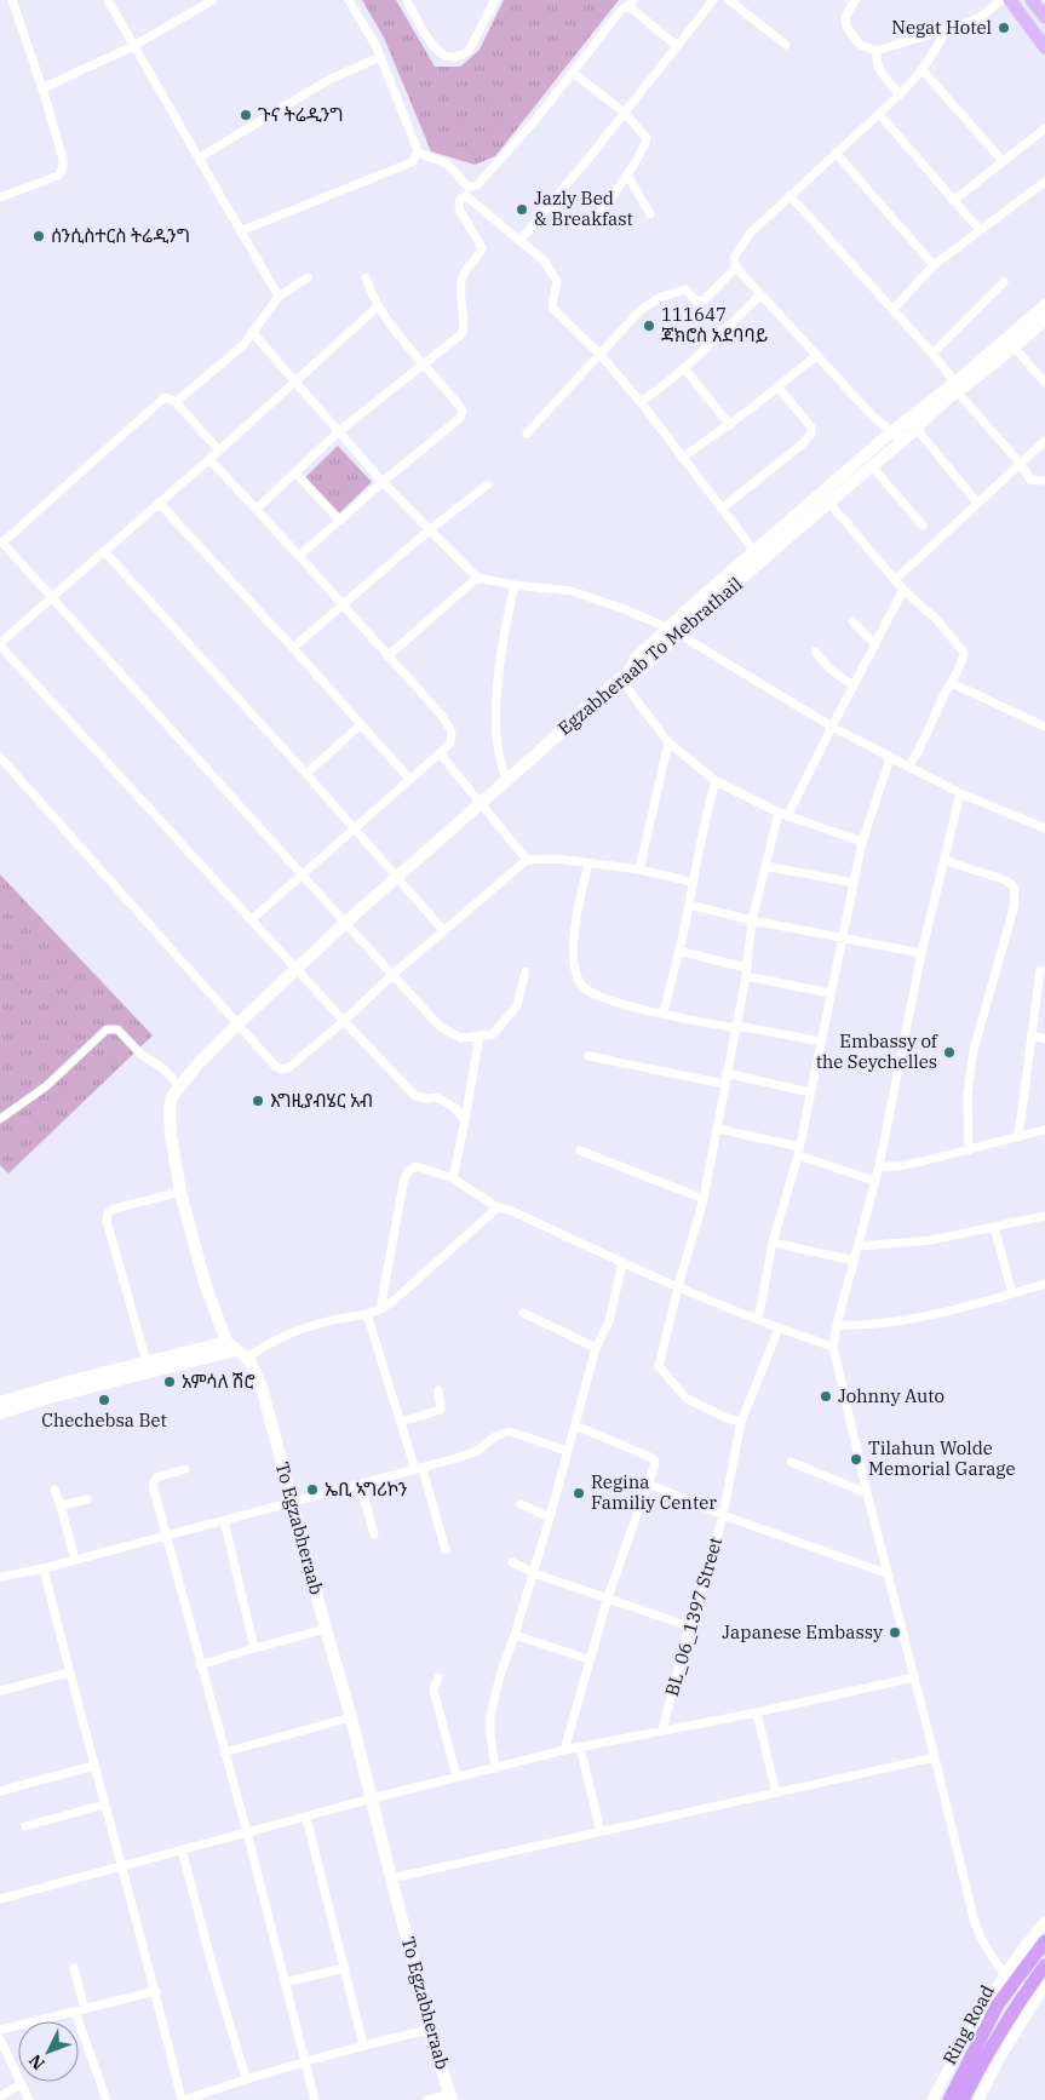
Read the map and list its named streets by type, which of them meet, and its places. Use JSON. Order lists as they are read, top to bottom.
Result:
{
  "streets": {
    "highway": ["Ring Road"],
    "main road": ["Egzabheraab To Mebrathail", "To Egzabheraab"],
    "street": ["BL_06_1397 Street"]
  },
  "places": [
    "Negat Hotel",
    "ጉና ትሬዲንግ",
    "Jazly Bed & Breakfast",
    "ሰንሲስተርስ ትሬዲንግ",
    "111647 ጃክሮስ አደባባይ",
    "Embassy of the Seychelles",
    "እግዚያብሄር አብ",
    "አምሳለ ሽሮ",
    "Johnny Auto",
    "Chechebsa Bet",
    "Tilahun Wolde Memorial Garage",
    "ኤቢ ኣግሪኮን",
    "Regina Familiy Center",
    "Japanese Embassy"
  ],
  "north": "bottom left"
}
